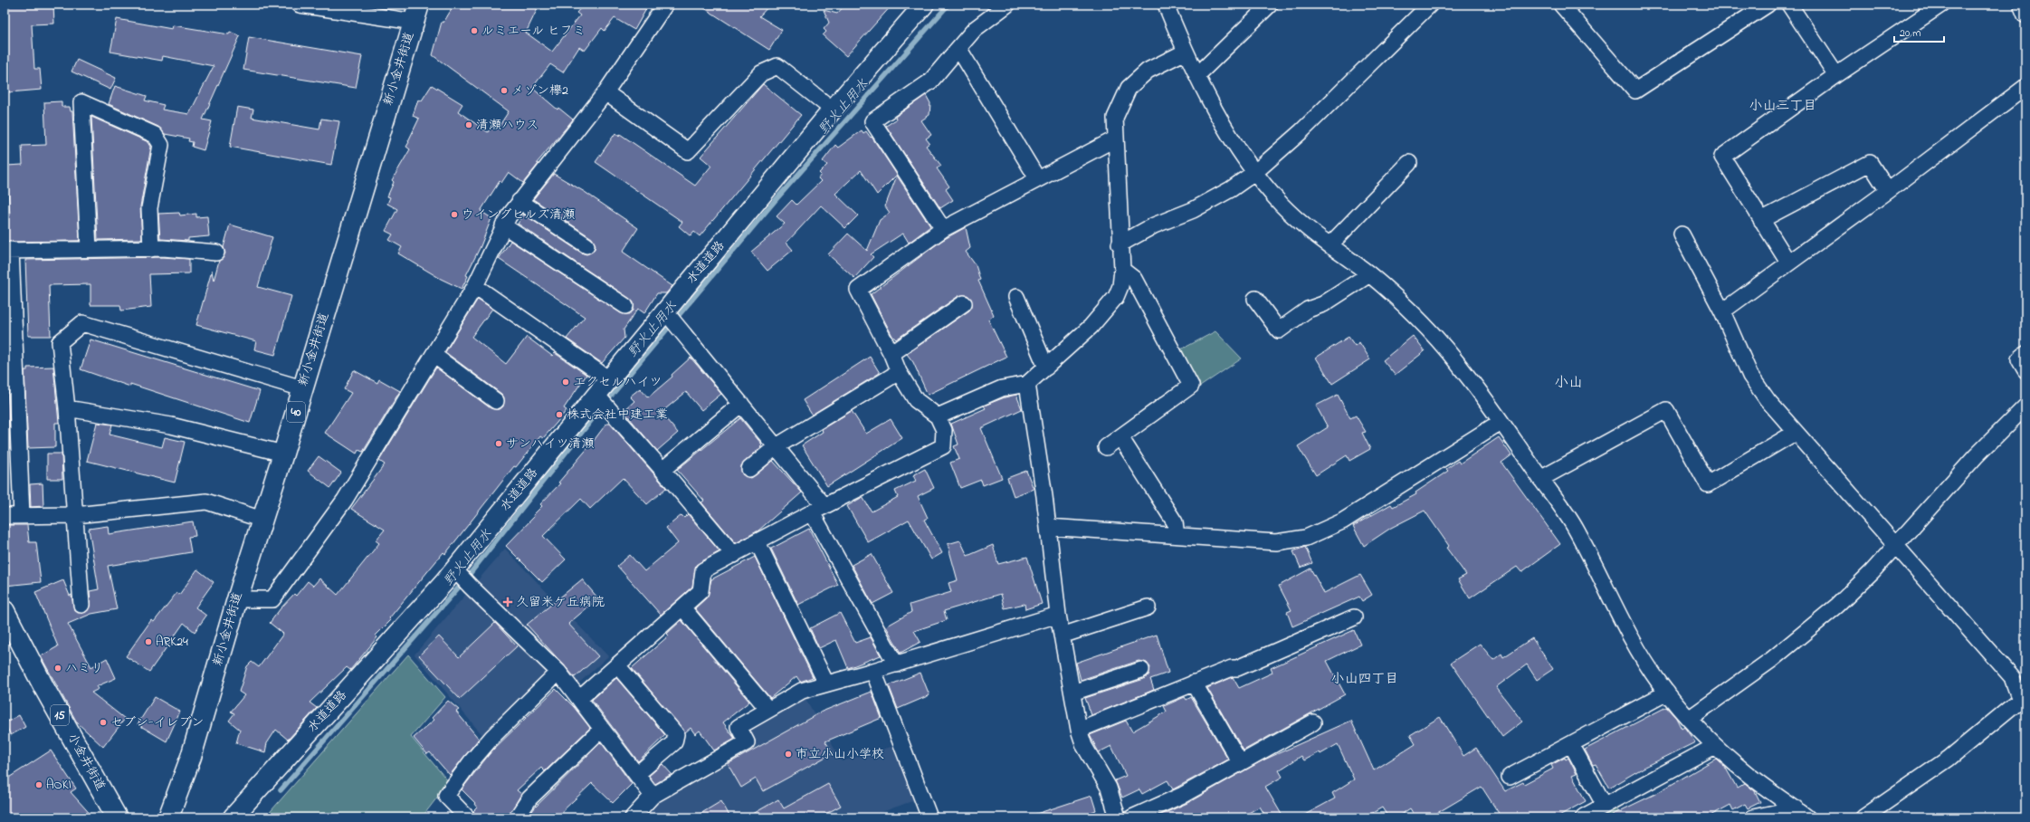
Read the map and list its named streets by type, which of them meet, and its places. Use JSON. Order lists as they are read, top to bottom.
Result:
{
  "streets": {
    "main road": [
      "新小金井街道",
      "40",
      "15",
      "小金井街道"
    ],
    "street": ["水道道路"]
  },
  "districts": ["小山三丁目", "小山", "小山四丁目"],
  "water": ["野火止用水"],
  "places": {
    "other": [
      "ルミエール ヒフミ",
      "メゾン欅2",
      "清瀬ハウス",
      "ウイングヒルズ清瀬",
      "エクセルハイツ",
      "株式会社中建工業",
      "サンハイツ清瀬",
      "ARK24",
      "ハミリ",
      "セブン-イレブン",
      "市立小山小学校",
      "AOKI"
    ],
    "health": ["久留米ケ丘病院"]
  },
  "scale_bar": "20 m"
}
